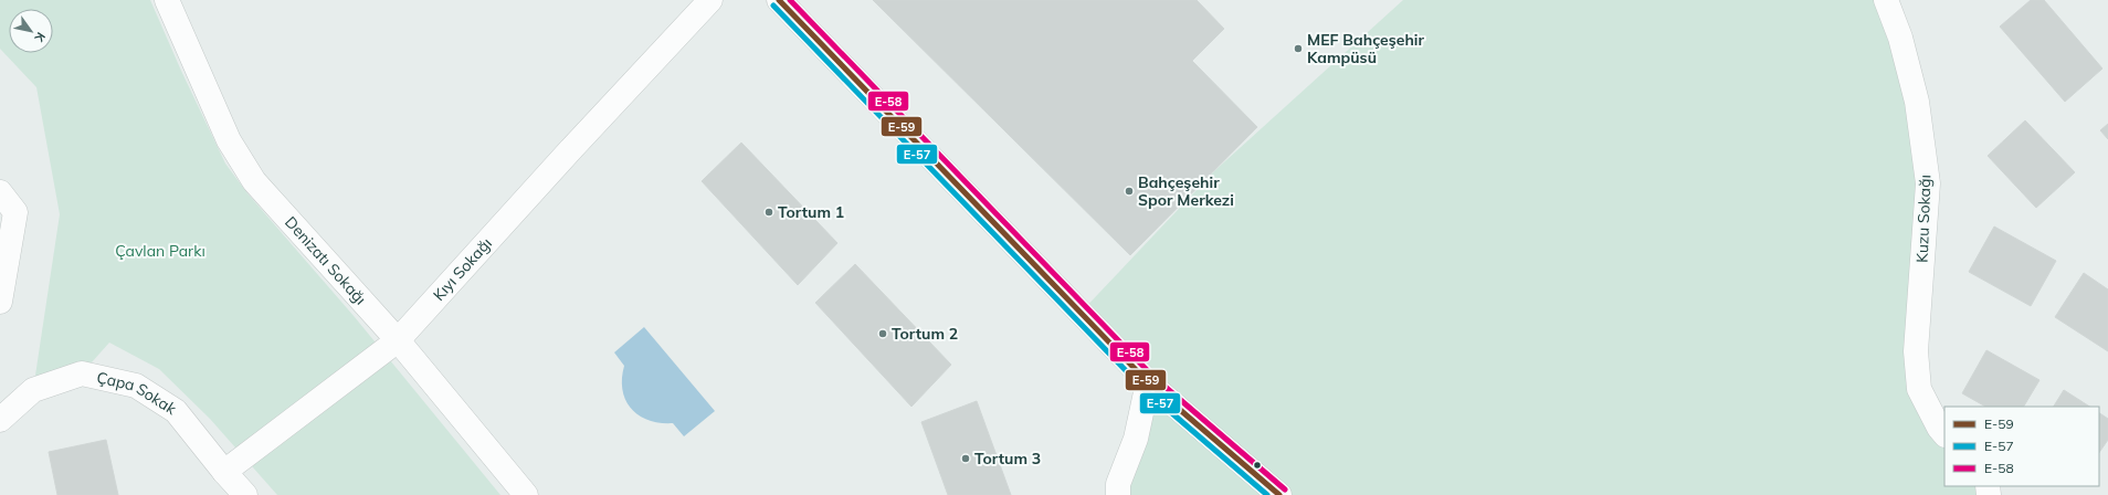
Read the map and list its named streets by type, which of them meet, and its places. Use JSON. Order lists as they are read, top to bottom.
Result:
{
  "streets": {
    "street": [
      "Kuzu Sokağı",
      "Denizatı Sokağı",
      "Kıyı Sokağı",
      "Çapa Sokak"
    ]
  },
  "crossings": [
    ["Denizatı Sokağı", "Kıyı Sokağı"],
    ["Kıyı Sokağı", "Çapa Sokak"]
  ],
  "parks": ["Çavlan Parkı"],
  "places": [
    "MEF Bahçeşehir Kampüsü",
    "Bahçeşehir Spor Merkezi",
    "Tortum 1",
    "Tortum 2",
    "Tortum 3"
  ],
  "lines": ["transit line E-59", "transit line E-58", "transit line E-57"],
  "legend": ["E-59", "E-57", "E-58"],
  "north": "bottom right"
}
